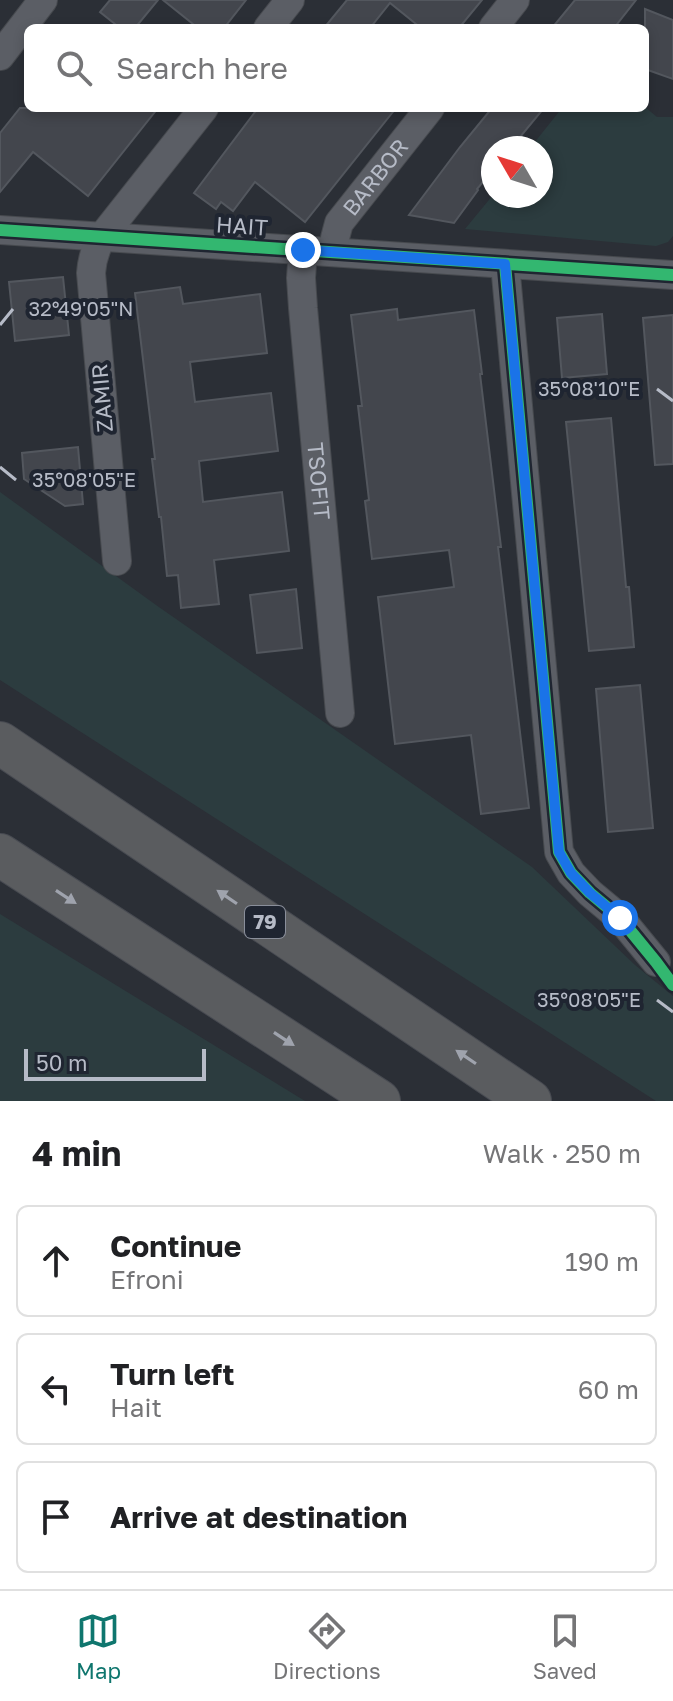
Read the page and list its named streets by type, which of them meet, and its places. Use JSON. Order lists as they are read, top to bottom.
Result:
{
  "streets": {
    "highway": ["79"],
    "street": [
      "BARBOR",
      "HAIT",
      "ZAMIR",
      "TSOFIT"
    ]
  },
  "crossings": [
    ["BARBOR", "HAIT"],
    ["HAIT", "ZAMIR"],
    ["HAIT", "TSOFIT"]
  ],
  "scale_bar": "50 m",
  "north": "top left",
  "page": {
    "search": "Search here",
    "scale": "50 m",
    "heading": ["4 min", "Walk · 250 m"],
    "list": [
      ["Continue", "Efroni", "190 m"],
      ["Turn left", "Hait", "60 m"],
      "Arrive at destination"
    ],
    "nav": ["Map", "Directions", "Saved"]
  },
  "coordinates": ["32°49'05\"N", "35°08'10\"E", "35°08'05\"E"]
}
